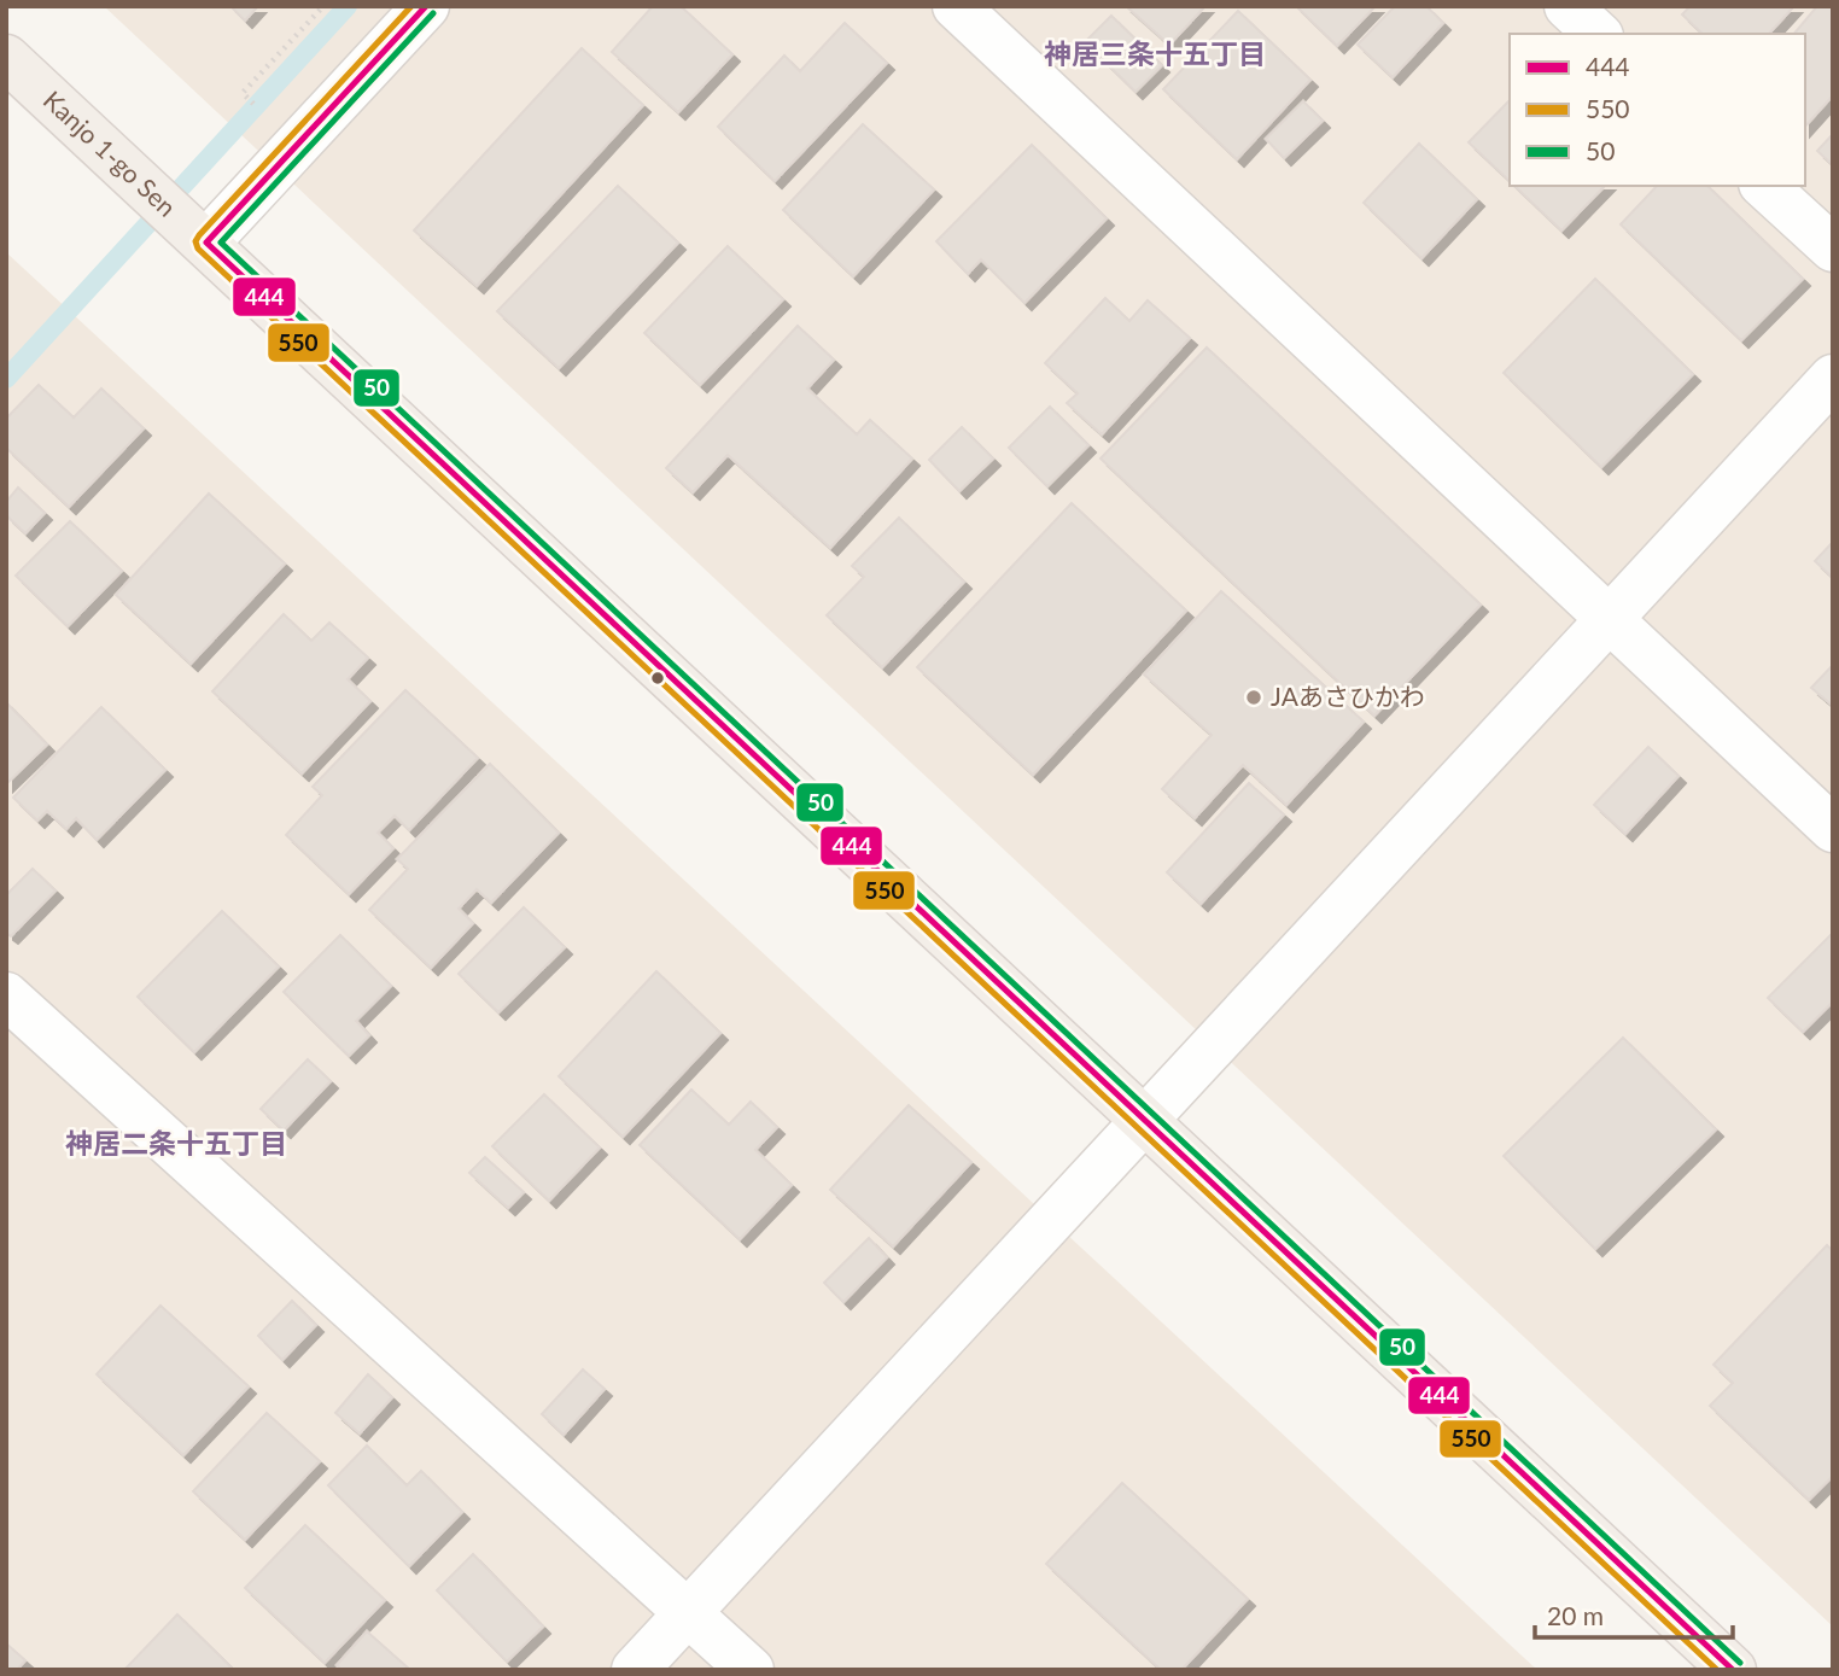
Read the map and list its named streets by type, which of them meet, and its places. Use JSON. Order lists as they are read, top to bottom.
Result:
{
  "streets": {
    "main road": ["Kanjo 1-go Sen"]
  },
  "districts": ["神居三条十五丁目", "神居二条十五丁目"],
  "places": ["JAあさひかわ"],
  "lines": ["transit line 444", "transit line 550", "transit line 50"],
  "legend": ["444", "550", "50"],
  "scale_bar": "20 m"
}
